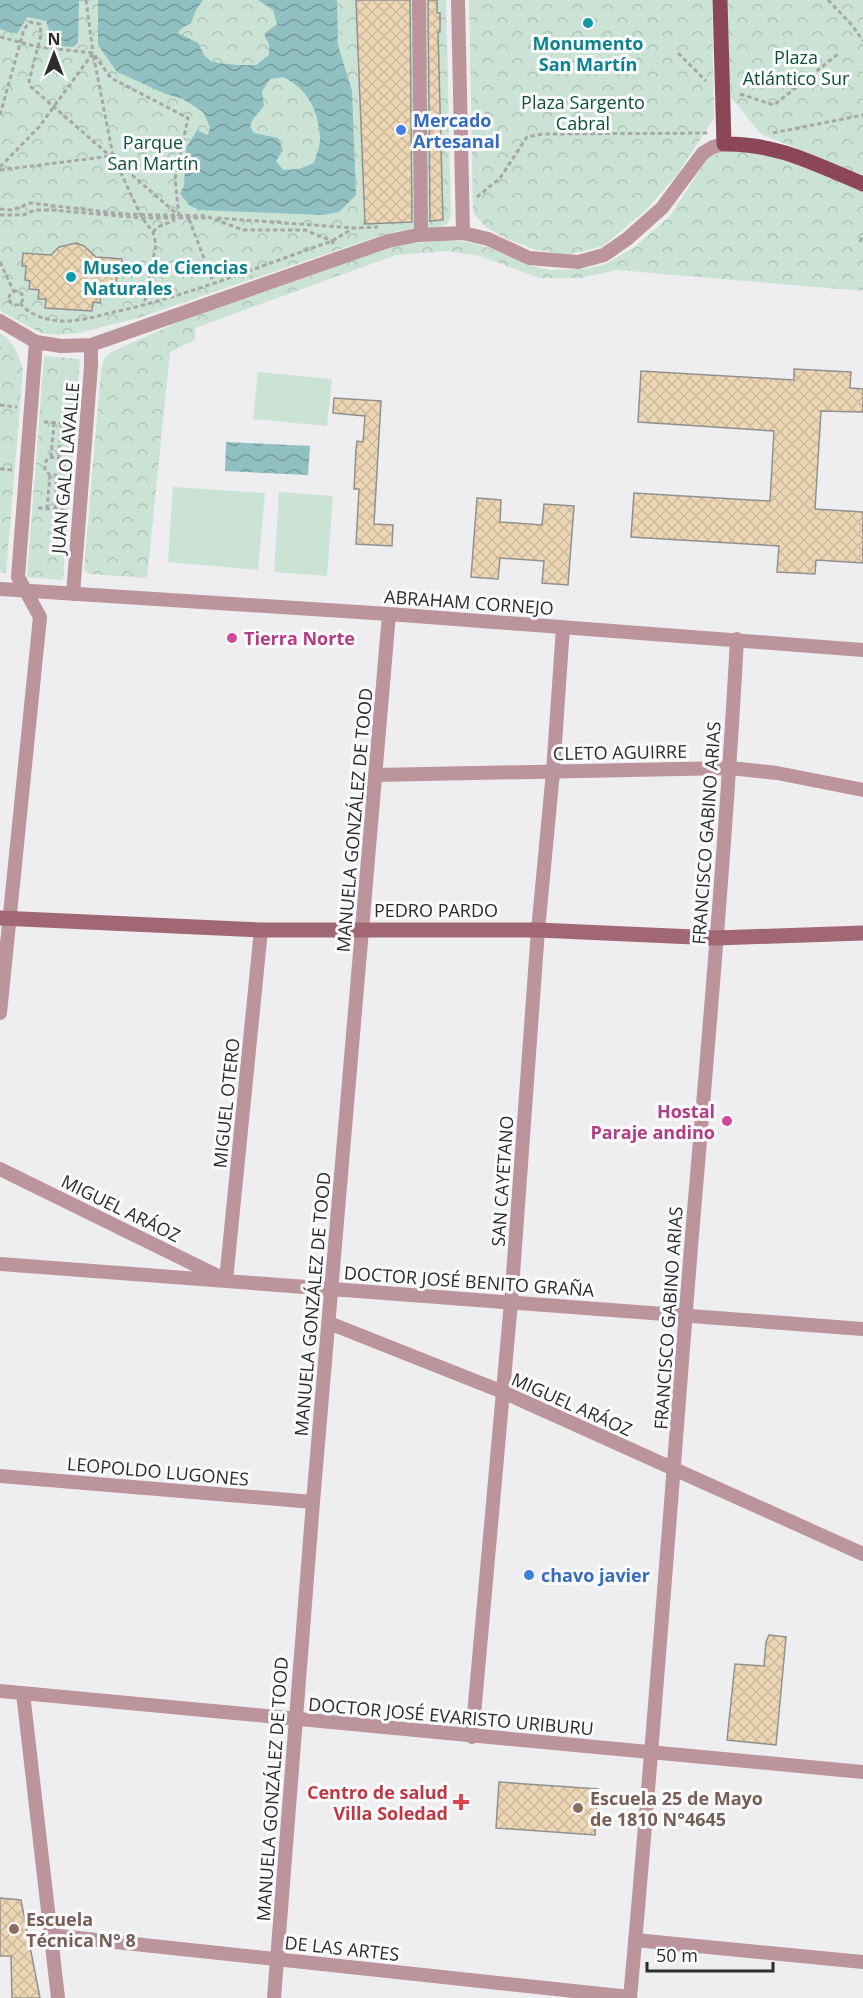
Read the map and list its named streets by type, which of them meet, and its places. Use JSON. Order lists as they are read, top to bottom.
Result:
{
  "streets": {
    "street": [
      "JUAN GALO LAVALLE",
      "ABRAHAM CORNEJO",
      "CLETO AGUIRRE",
      "MANUELA GONZÁLEZ DE TOOD",
      "FRANCISCO GABINO ARIAS",
      "PEDRO PARDO",
      "MIGUEL OTERO",
      "SAN CAYETANO",
      "MIGUEL ARÁOZ",
      "DOCTOR JOSÉ BENITO GRAÑA",
      "LEOPOLDO LUGONES",
      "DOCTOR JOSÉ EVARISTO URIBURU",
      "DE LAS ARTES"
    ]
  },
  "crossings": [
    ["JUAN GALO LAVALLE", "ABRAHAM CORNEJO"],
    ["ABRAHAM CORNEJO", "MANUELA GONZÁLEZ DE TOOD"],
    ["ABRAHAM CORNEJO", "FRANCISCO GABINO ARIAS"],
    ["ABRAHAM CORNEJO", "SAN CAYETANO"],
    ["CLETO AGUIRRE", "MANUELA GONZÁLEZ DE TOOD"],
    ["CLETO AGUIRRE", "FRANCISCO GABINO ARIAS"],
    ["CLETO AGUIRRE", "SAN CAYETANO"],
    ["MANUELA GONZÁLEZ DE TOOD", "PEDRO PARDO"],
    ["MANUELA GONZÁLEZ DE TOOD", "MIGUEL ARÁOZ"],
    ["MANUELA GONZÁLEZ DE TOOD", "DOCTOR JOSÉ BENITO GRAÑA"],
    ["MANUELA GONZÁLEZ DE TOOD", "LEOPOLDO LUGONES"],
    ["MANUELA GONZÁLEZ DE TOOD", "DOCTOR JOSÉ EVARISTO URIBURU"],
    ["MANUELA GONZÁLEZ DE TOOD", "DE LAS ARTES"],
    ["FRANCISCO GABINO ARIAS", "PEDRO PARDO"],
    ["FRANCISCO GABINO ARIAS", "MIGUEL ARÁOZ"],
    ["FRANCISCO GABINO ARIAS", "DOCTOR JOSÉ BENITO GRAÑA"],
    ["FRANCISCO GABINO ARIAS", "DOCTOR JOSÉ EVARISTO URIBURU"],
    ["FRANCISCO GABINO ARIAS", "DE LAS ARTES"],
    ["PEDRO PARDO", "MIGUEL OTERO"],
    ["PEDRO PARDO", "SAN CAYETANO"],
    ["MIGUEL OTERO", "MIGUEL ARÁOZ"],
    ["MIGUEL OTERO", "DOCTOR JOSÉ BENITO GRAÑA"],
    ["SAN CAYETANO", "MIGUEL ARÁOZ"],
    ["SAN CAYETANO", "DOCTOR JOSÉ BENITO GRAÑA"],
    ["SAN CAYETANO", "DOCTOR JOSÉ EVARISTO URIBURU"],
    ["MIGUEL ARÁOZ", "DOCTOR JOSÉ BENITO GRAÑA"]
  ],
  "parks": ["Plaza Atlántico Sur", "Plaza Sargento Cabral", "Parque San Martín"],
  "places": {
    "other": [
      "Monumento San Martín",
      "Mercado Artesanal",
      "Museo de Ciencias Naturales",
      "Tierra Norte",
      "Hostal Paraje andino",
      "chavo javier",
      "Escuela 25 de Mayo de 1810 N°4645",
      "Escuela Técnica N° 8"
    ],
    "health": ["Centro de salud Villa Soledad"]
  },
  "scale_bar": "50 m",
  "north": "top"
}
